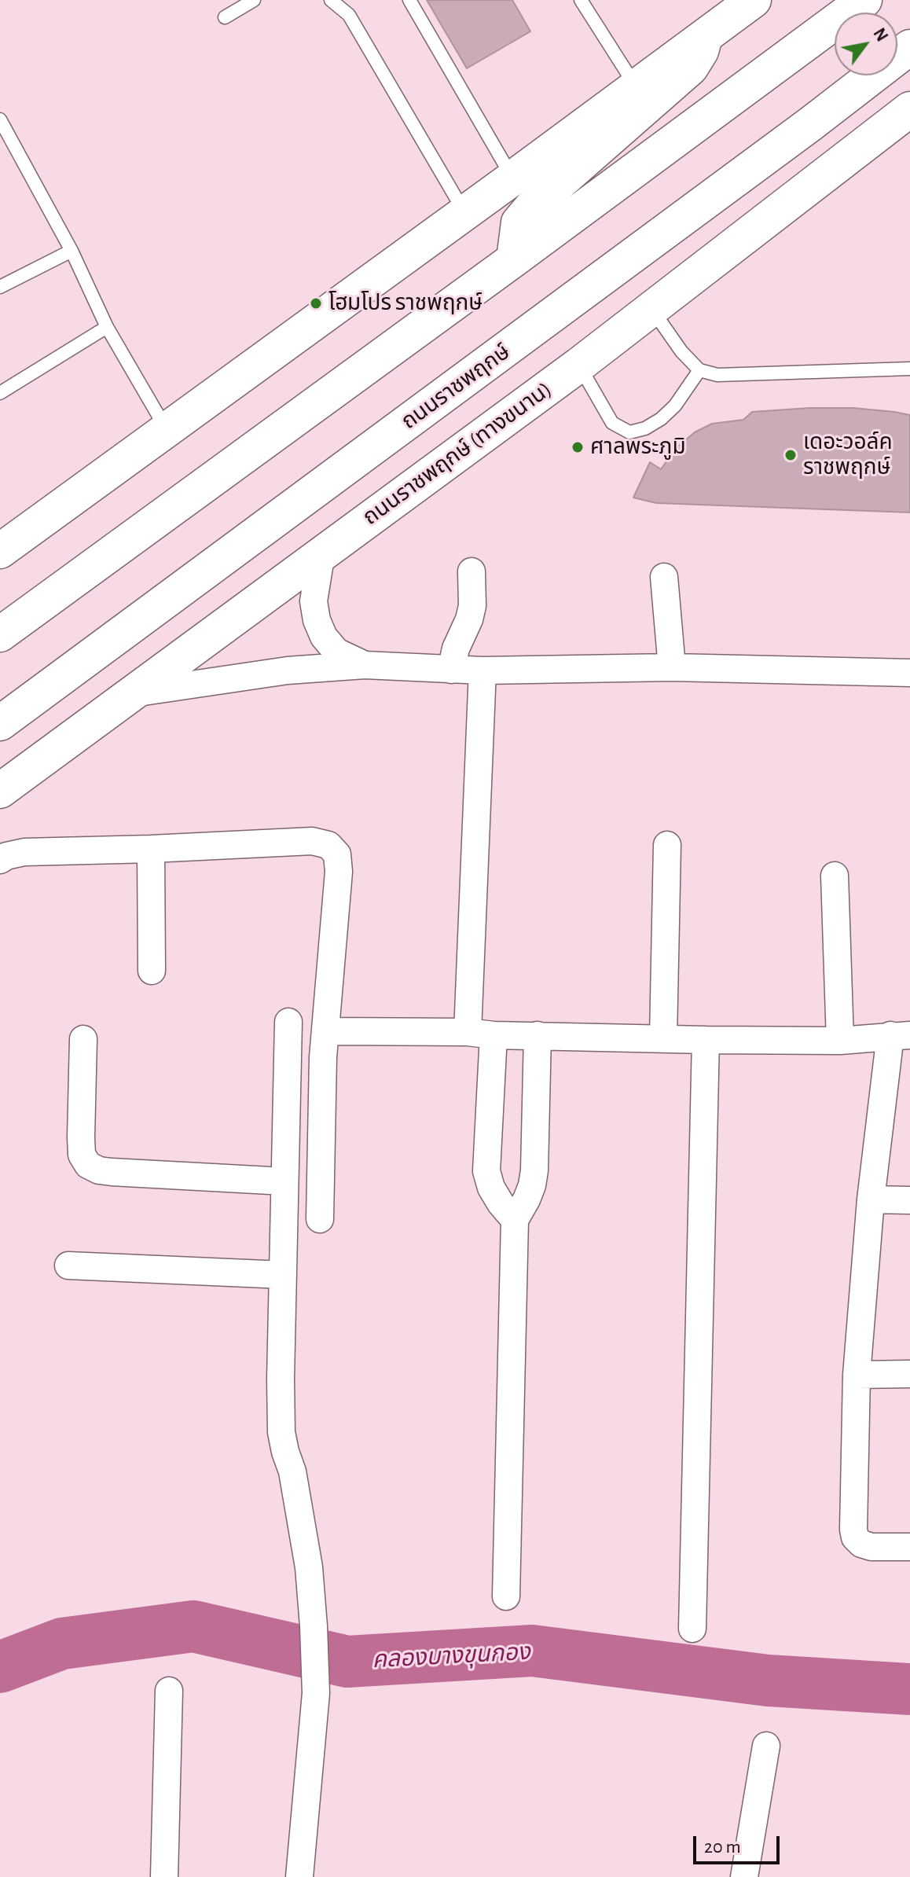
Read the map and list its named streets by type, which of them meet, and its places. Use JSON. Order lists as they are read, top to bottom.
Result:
{
  "streets": {
    "main road": ["ถนนราชพฤกษ์", "ถนนราชพฤกษ์ (ทางขนาน)"]
  },
  "water": ["คลองบางขุนกอง"],
  "places": ["โฮมโปร ราชพฤกษ์", "ศาลพระภูมิ", "เดอะวอล์ค ราชพฤกษ์"],
  "scale_bar": "20 m",
  "north": "top right"
}
